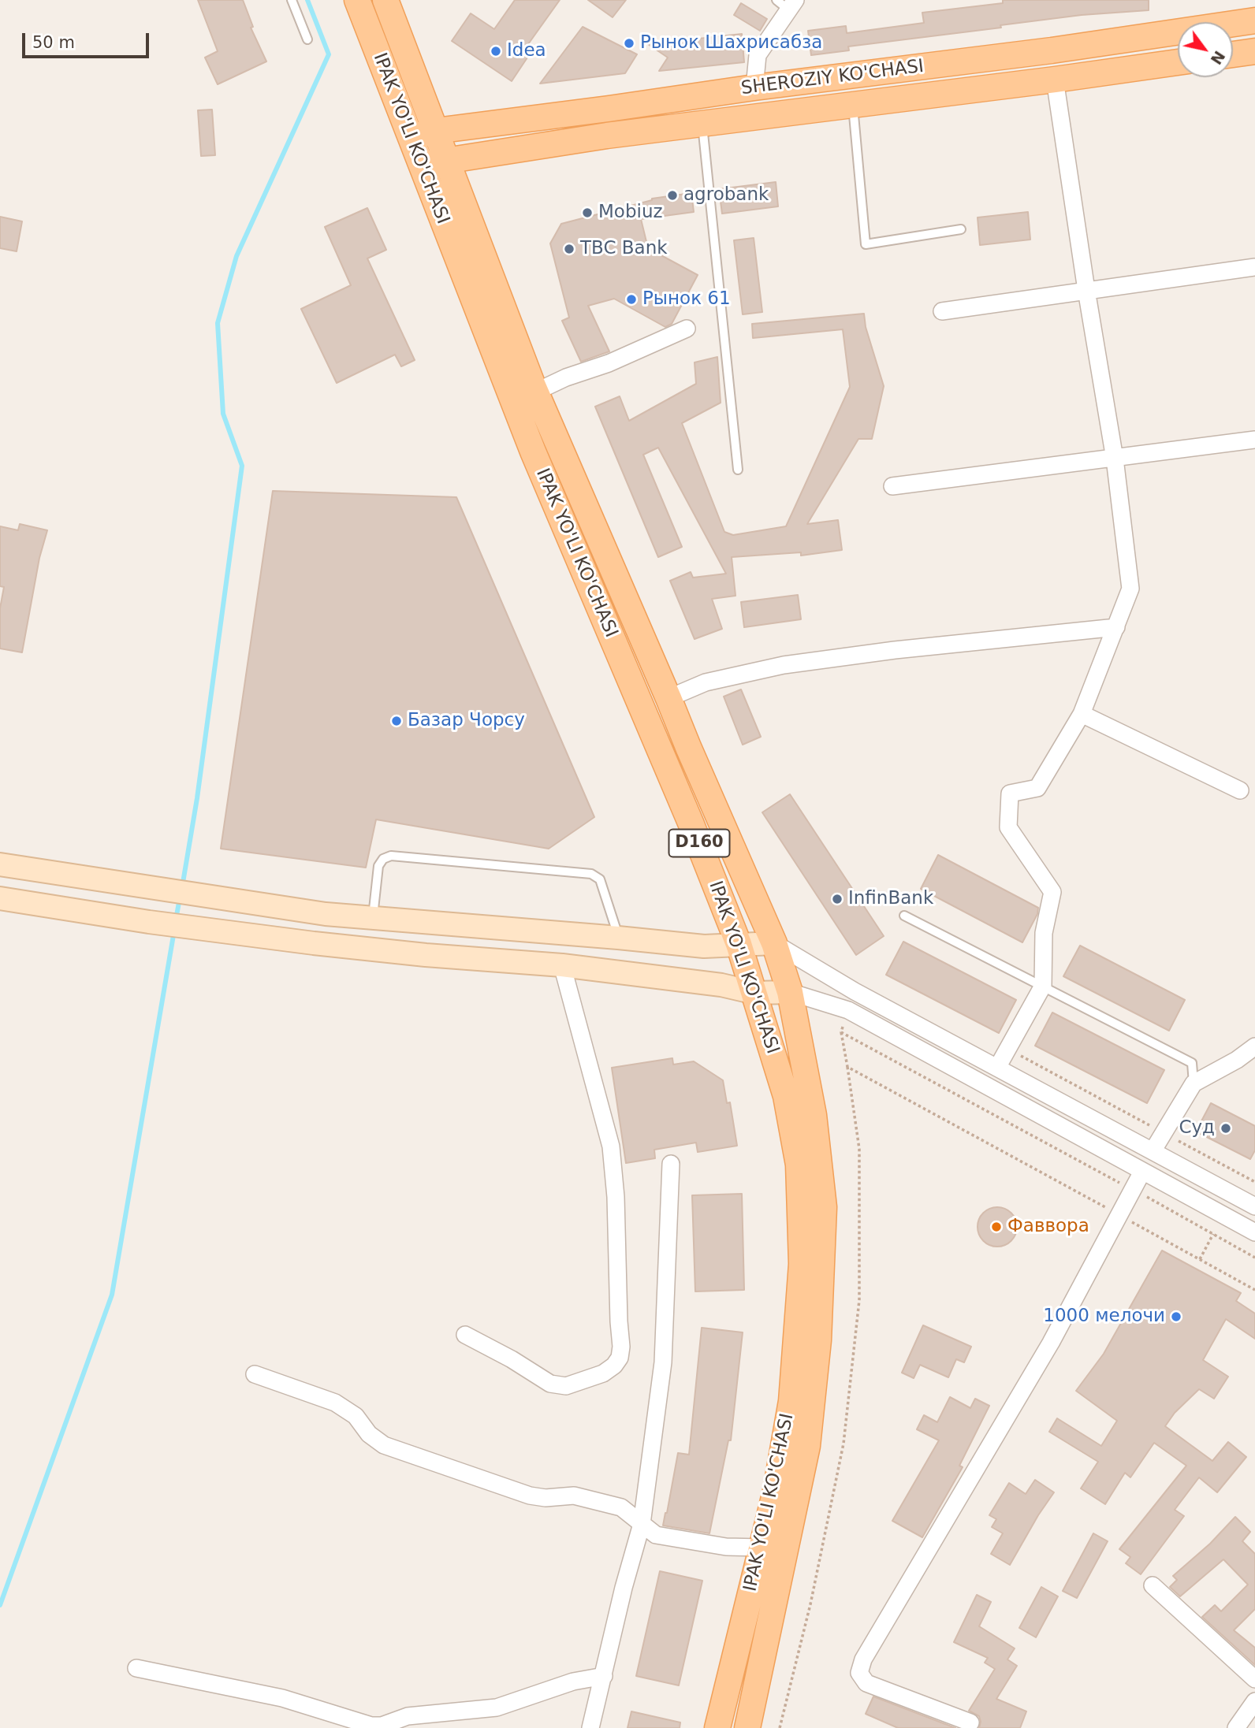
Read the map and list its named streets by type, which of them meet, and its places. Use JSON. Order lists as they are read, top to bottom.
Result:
{
  "streets": {
    "main road": ["SHEROZIY KO'CHASI", "IPAK YO'LI KO'CHASI", "D160"]
  },
  "crossings": [
    ["SHEROZIY KO'CHASI", "IPAK YO'LI KO'CHASI"]
  ],
  "places": [
    "Рынок Шахрисабза",
    "Idea",
    "agrobank",
    "Mobiuz",
    "TBC Bank",
    "Рынок 61",
    "Базар Чорсу",
    "InfinBank",
    "Суд",
    "Фаввора",
    "1000 мелочи"
  ],
  "scale_bar": "50 m",
  "north": "bottom right"
}
